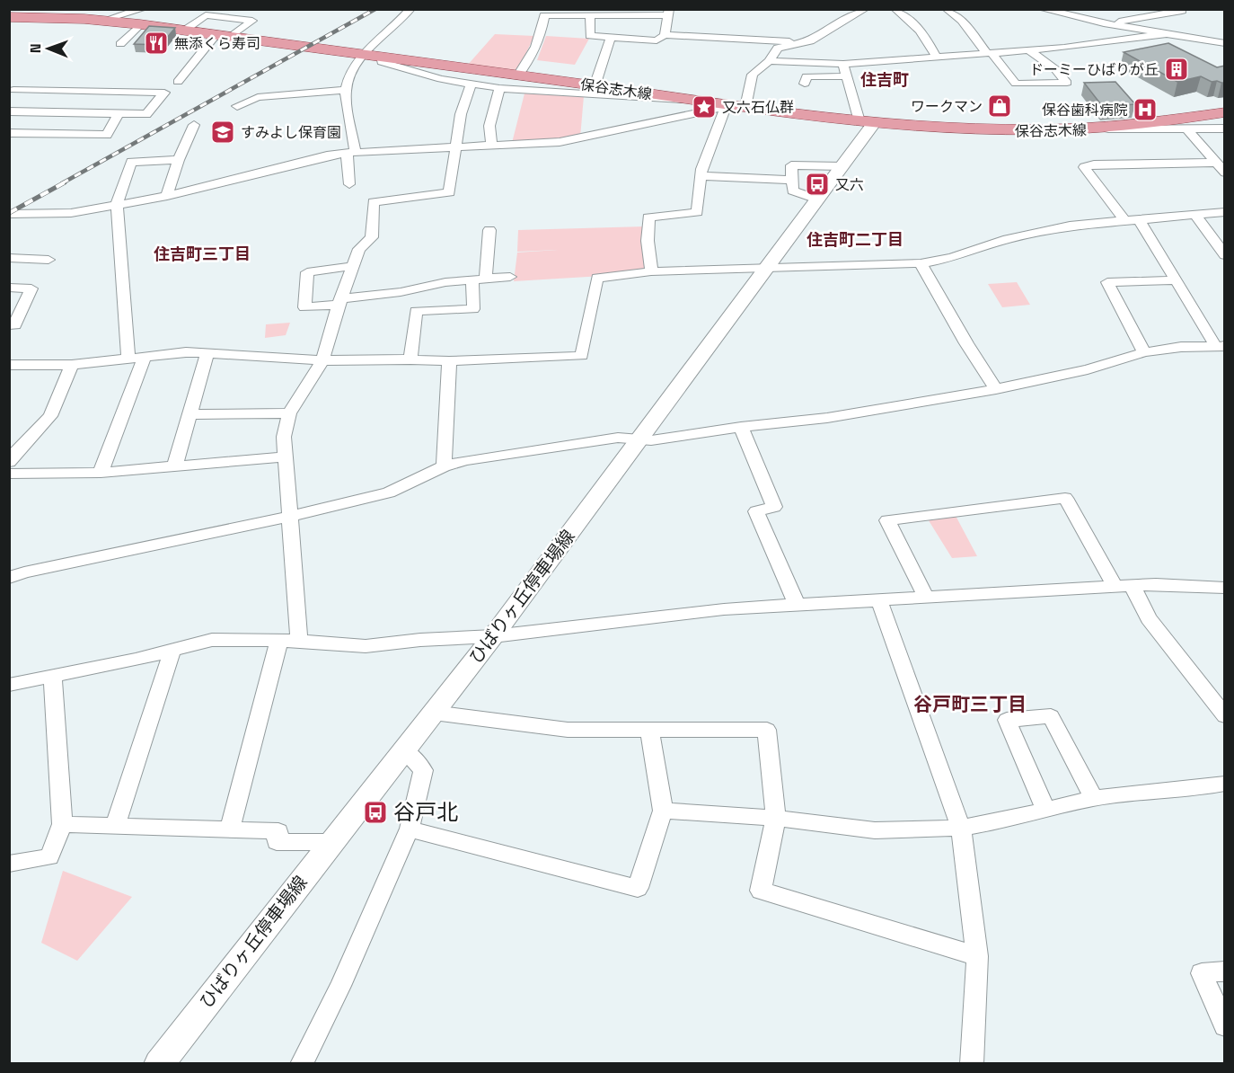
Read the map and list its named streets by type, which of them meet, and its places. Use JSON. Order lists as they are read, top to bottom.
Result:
{
  "streets": {
    "main road": ["保谷志木線", "ひばりヶ丘停車場線"]
  },
  "crossings": [
    ["保谷志木線", "ひばりヶ丘停車場線"]
  ],
  "districts": [
    "住吉町",
    "住吉町二丁目",
    "住吉町三丁目",
    "谷戸町三丁目"
  ],
  "places": {
    "restaurant": ["無添くら寿司"],
    "building": ["ドーミーひばりが丘"],
    "shop": ["ワークマン"],
    "place": ["又六石仏群"],
    "hospital": ["保谷歯科病院"],
    "school or university": ["すみよし保育園"],
    "bus stop": ["又六", "谷戸北"]
  },
  "north": "left"
}
